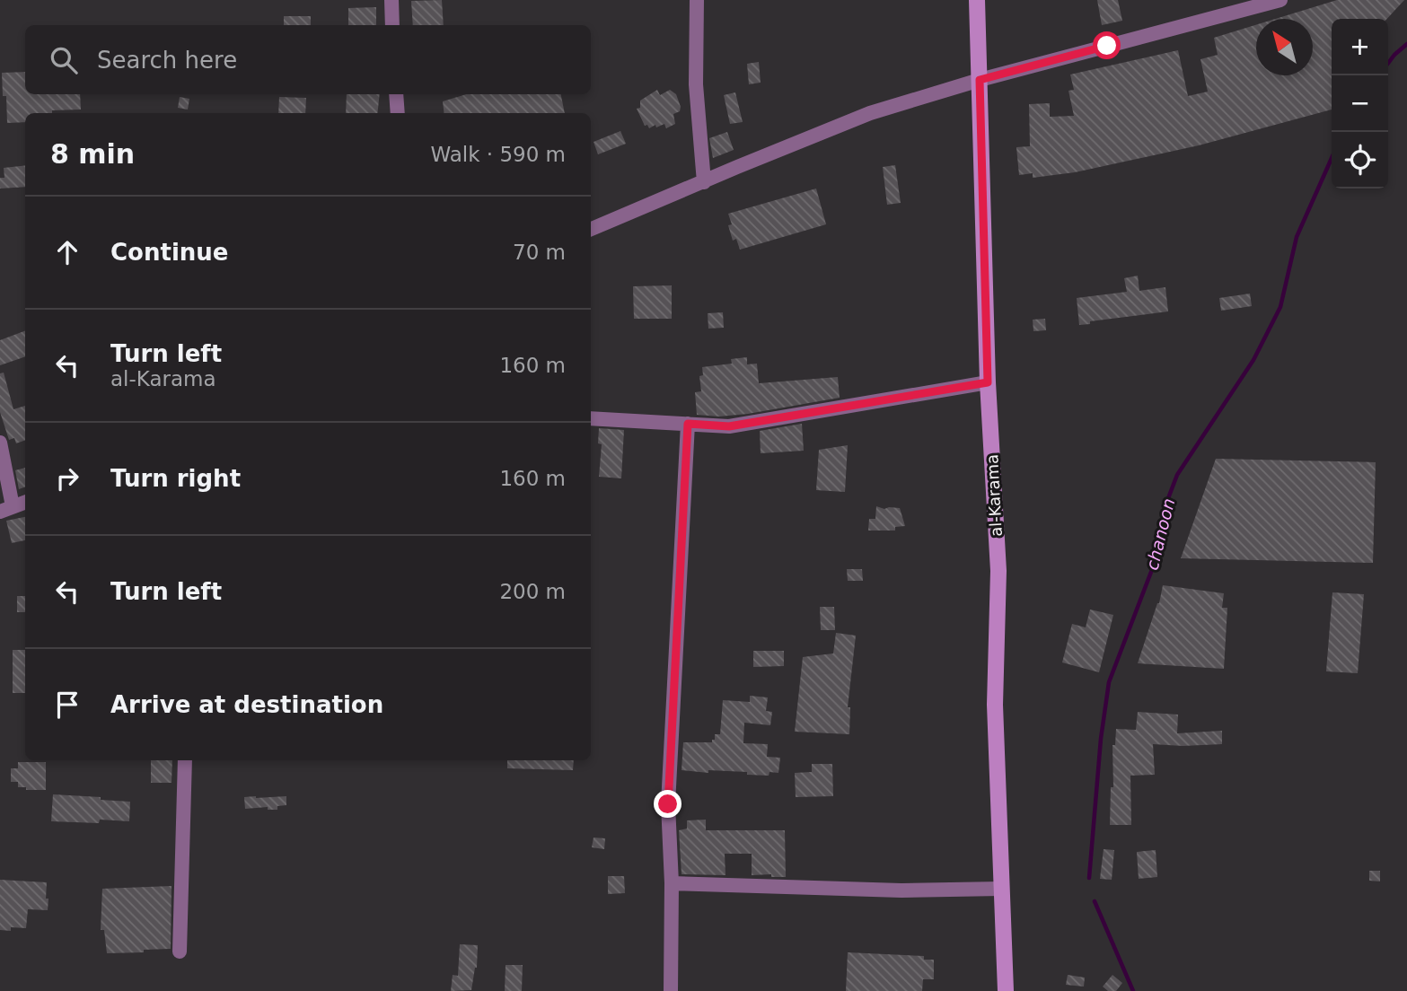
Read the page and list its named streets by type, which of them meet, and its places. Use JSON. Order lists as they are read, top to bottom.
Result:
{
  "streets": {
    "main road": ["al-Karama"]
  },
  "water": ["chanoon"],
  "north": "top left",
  "page": {
    "map_buttons": ["+", "−"],
    "search": "Search here",
    "heading": ["8 min", "Walk · 590 m"],
    "list": [
      ["Continue", "70 m"],
      ["Turn left", "al-Karama", "160 m"],
      ["Turn right", "160 m"],
      ["Turn left", "200 m"],
      "Arrive at destination"
    ]
  }
}
